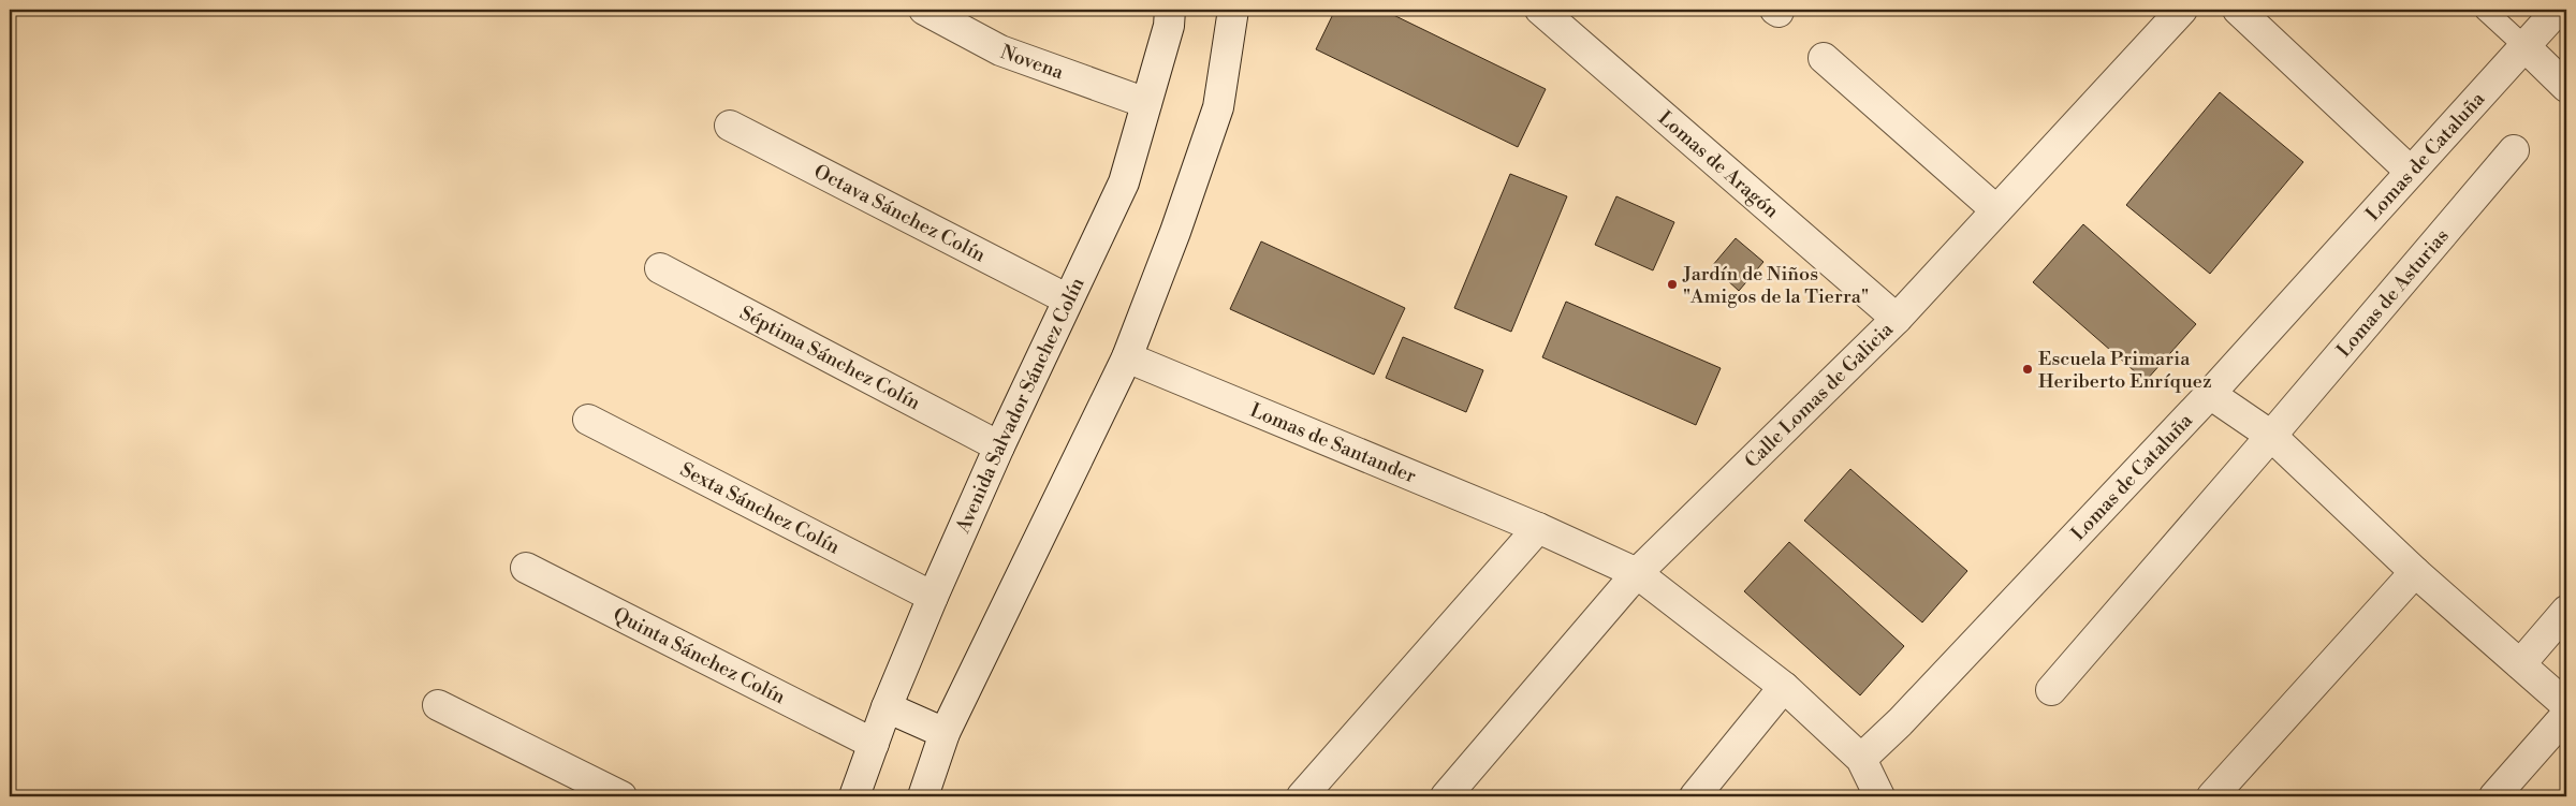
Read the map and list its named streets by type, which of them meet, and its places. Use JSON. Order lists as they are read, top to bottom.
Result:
{
  "streets": {
    "street": [
      "Novena",
      "Lomas de Cataluña",
      "Lomas de Aragón",
      "Octava Sánchez Colín",
      "Lomas de Asturias",
      "Séptima Sánchez Colín",
      "Calle Lomas de Galicia",
      "Avenida Salvador Sánchez Colín",
      "Lomas de Santander",
      "Sexta Sánchez Colín",
      "Quinta Sánchez Colín"
    ]
  },
  "crossings": [
    ["Novena", "Avenida Salvador Sánchez Colín"],
    ["Lomas de Cataluña", "Lomas de Santander"],
    ["Lomas de Aragón", "Calle Lomas de Galicia"],
    ["Octava Sánchez Colín", "Avenida Salvador Sánchez Colín"],
    ["Séptima Sánchez Colín", "Avenida Salvador Sánchez Colín"],
    ["Calle Lomas de Galicia", "Lomas de Santander"],
    ["Avenida Salvador Sánchez Colín", "Sexta Sánchez Colín"],
    ["Avenida Salvador Sánchez Colín", "Quinta Sánchez Colín"]
  ],
  "places": ["Jardín de Niños \"Amigos de la Tierra\"", "Escuela Primaria Heriberto Enríquez"]
}
